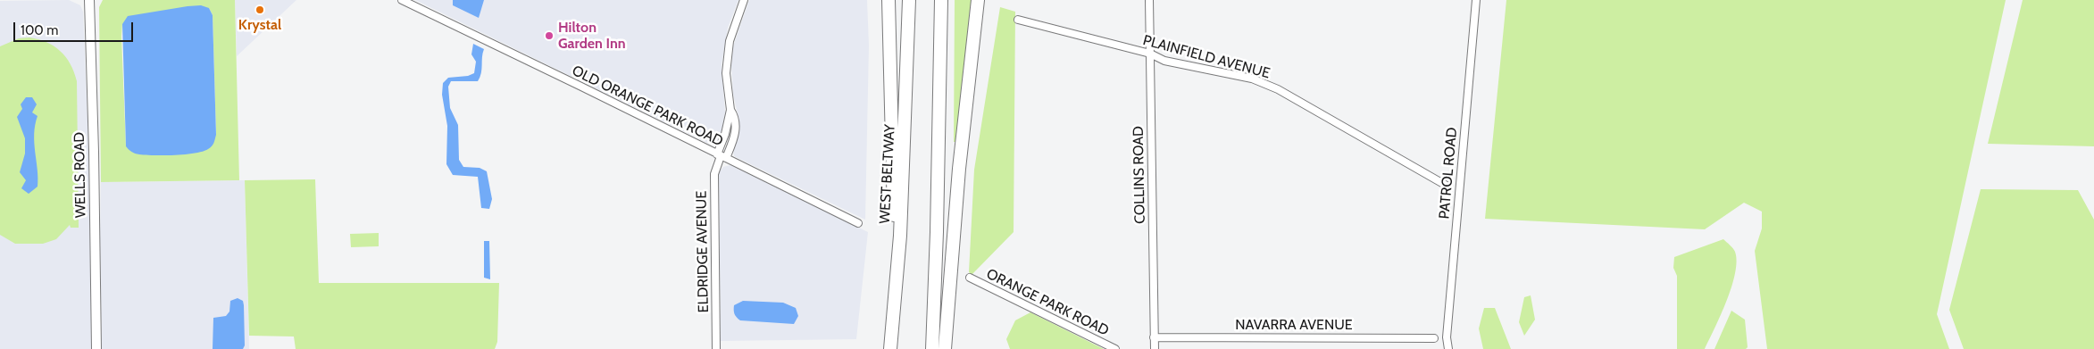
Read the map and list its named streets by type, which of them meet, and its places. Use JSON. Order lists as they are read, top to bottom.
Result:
{
  "streets": {
    "highway": ["WEST BELTWAY"],
    "street": [
      "PLAINFIELD AVENUE",
      "OLD ORANGE PARK ROAD",
      "PATROL ROAD",
      "WELLS ROAD",
      "COLLINS ROAD",
      "ELDRIDGE AVENUE",
      "ORANGE PARK ROAD",
      "NAVARRA AVENUE"
    ]
  },
  "crossings": [
    ["PLAINFIELD AVENUE", "COLLINS ROAD"],
    ["OLD ORANGE PARK ROAD", "ELDRIDGE AVENUE"],
    ["COLLINS ROAD", "NAVARRA AVENUE"]
  ],
  "places": ["Krystal", "Hilton Garden Inn"],
  "scale_bar": "100 m"
}
